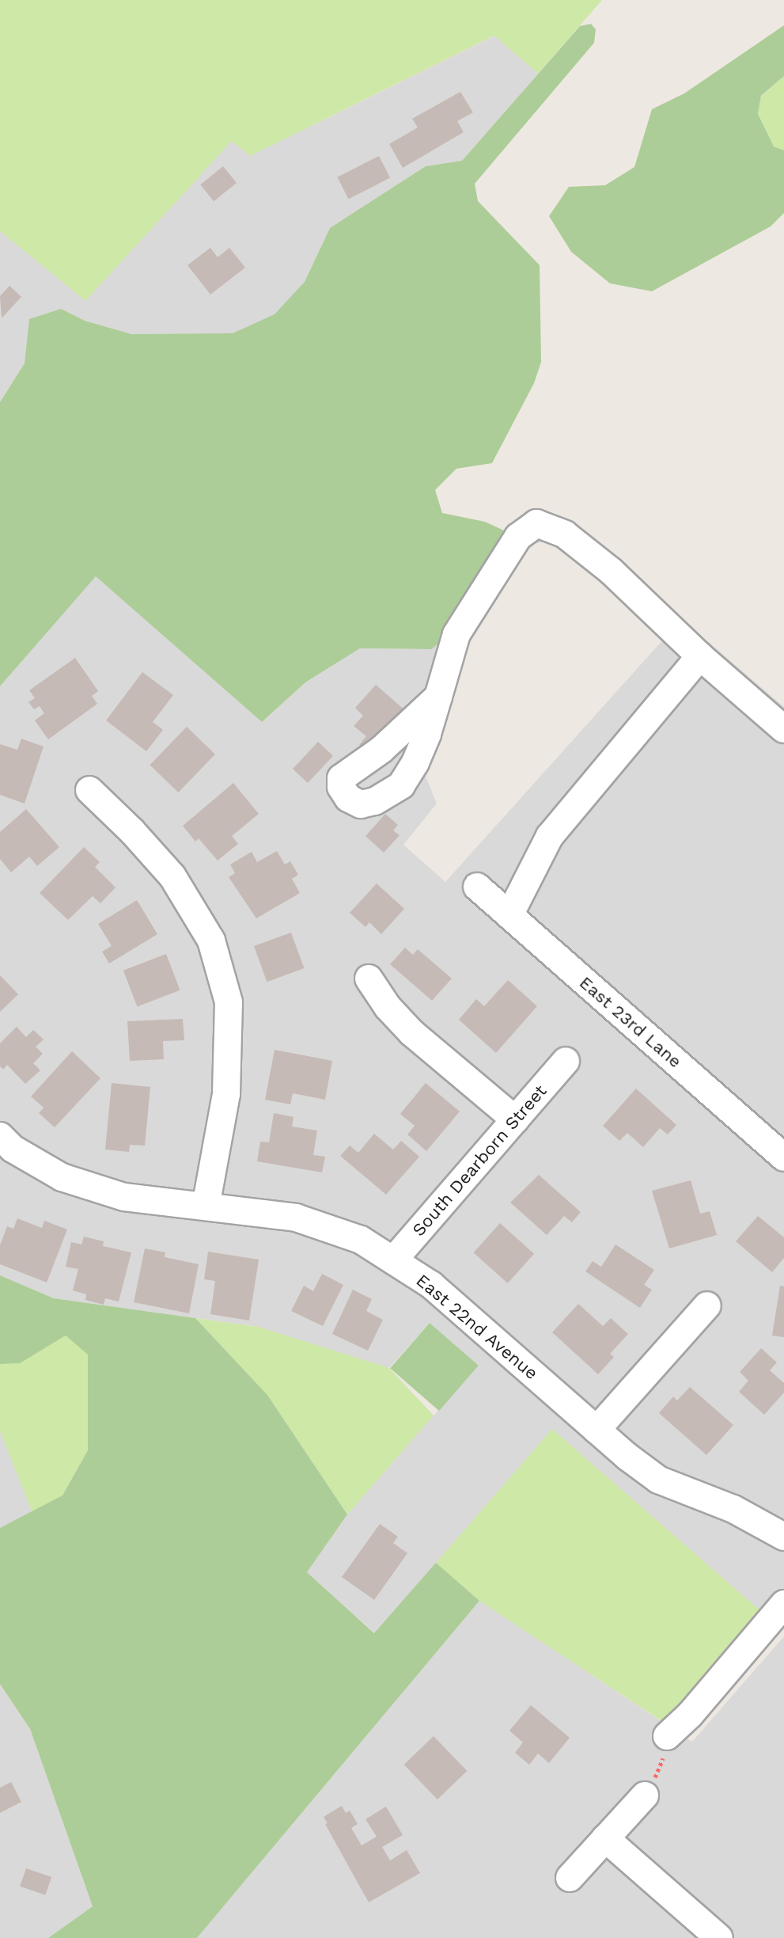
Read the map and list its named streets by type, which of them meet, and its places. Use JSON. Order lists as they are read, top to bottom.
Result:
{
  "streets": {
    "street": ["East 23rd Lane", "South Dearborn Street", "East 22nd Avenue"]
  },
  "crossings": [
    ["South Dearborn Street", "East 22nd Avenue"]
  ]
}
